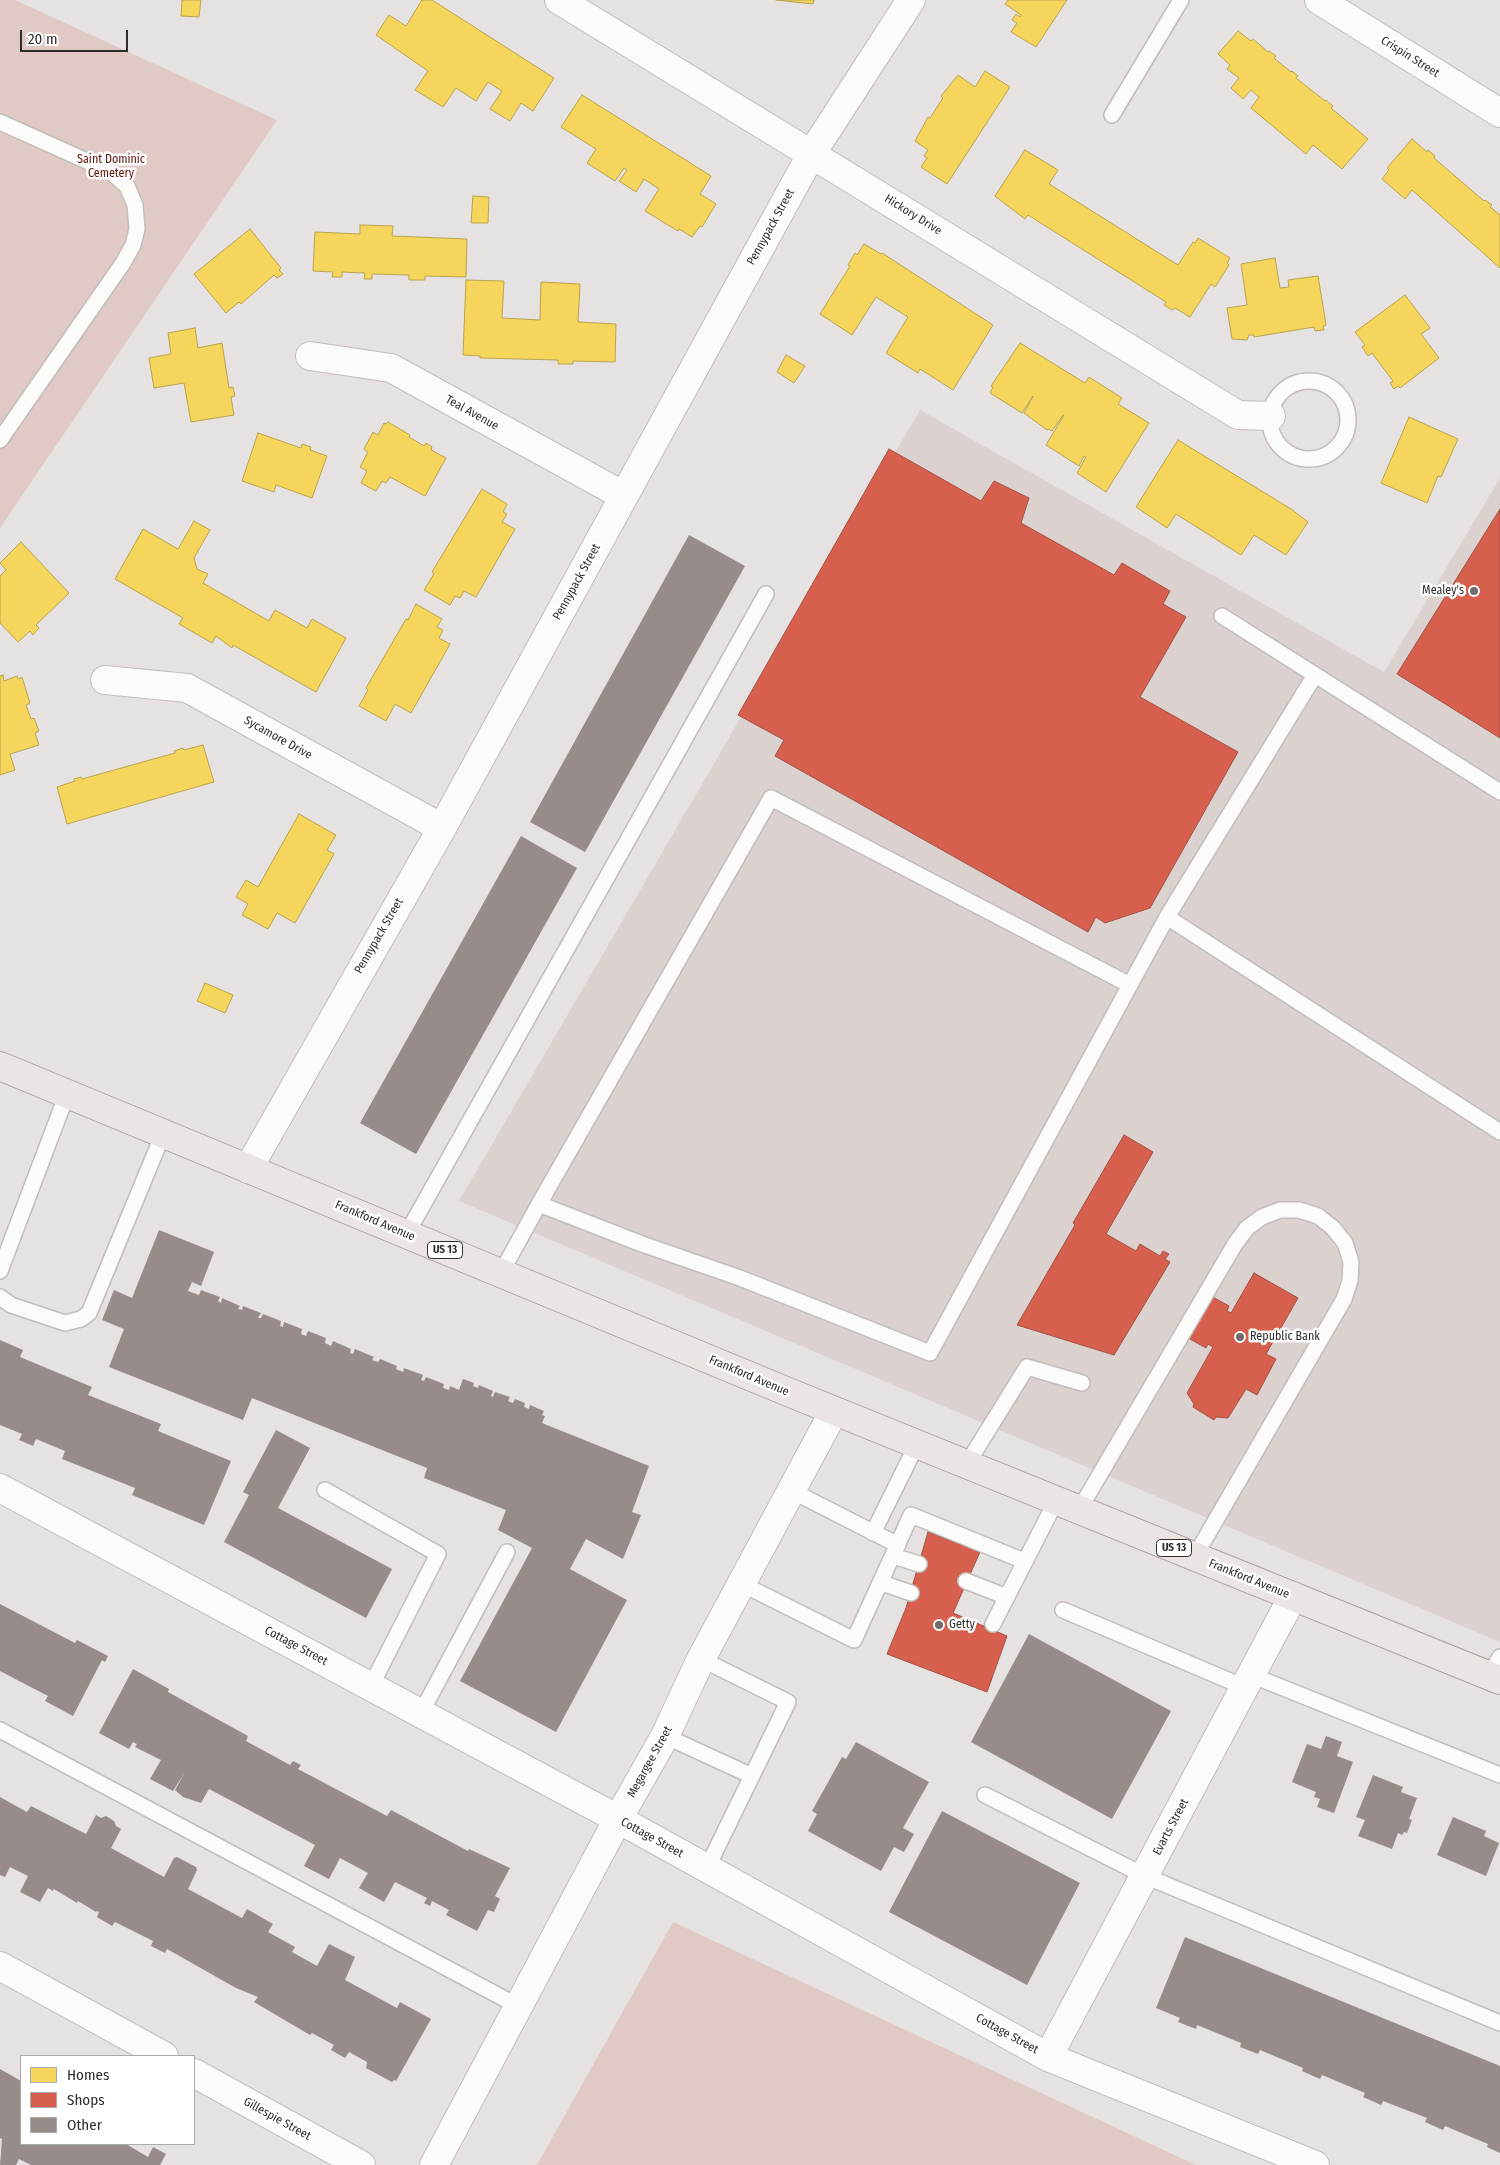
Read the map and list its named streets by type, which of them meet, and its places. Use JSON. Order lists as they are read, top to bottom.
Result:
{
  "streets": {
    "main road": ["Frankford Avenue", "US 13"],
    "street": [
      "Crispin Street",
      "Hickory Drive",
      "Pennypack Street",
      "Teal Avenue",
      "Sycamore Drive",
      "Cottage Street",
      "Megargee Street",
      "Evarts Street",
      "Gillespie Street"
    ]
  },
  "crossings": [
    ["Hickory Drive", "Pennypack Street"],
    ["Pennypack Street", "Teal Avenue"],
    ["Pennypack Street", "Sycamore Drive"],
    ["Pennypack Street", "Frankford Avenue"],
    ["Frankford Avenue", "Megargee Street"],
    ["Frankford Avenue", "Evarts Street"],
    ["Cottage Street", "Megargee Street"],
    ["Cottage Street", "Evarts Street"]
  ],
  "parks": ["Saint Dominic Cemetery"],
  "places": ["Mealey's", "Republic Bank", "Getty"],
  "legend": ["Homes", "Shops", "Other"],
  "scale_bar": "20 m"
}
